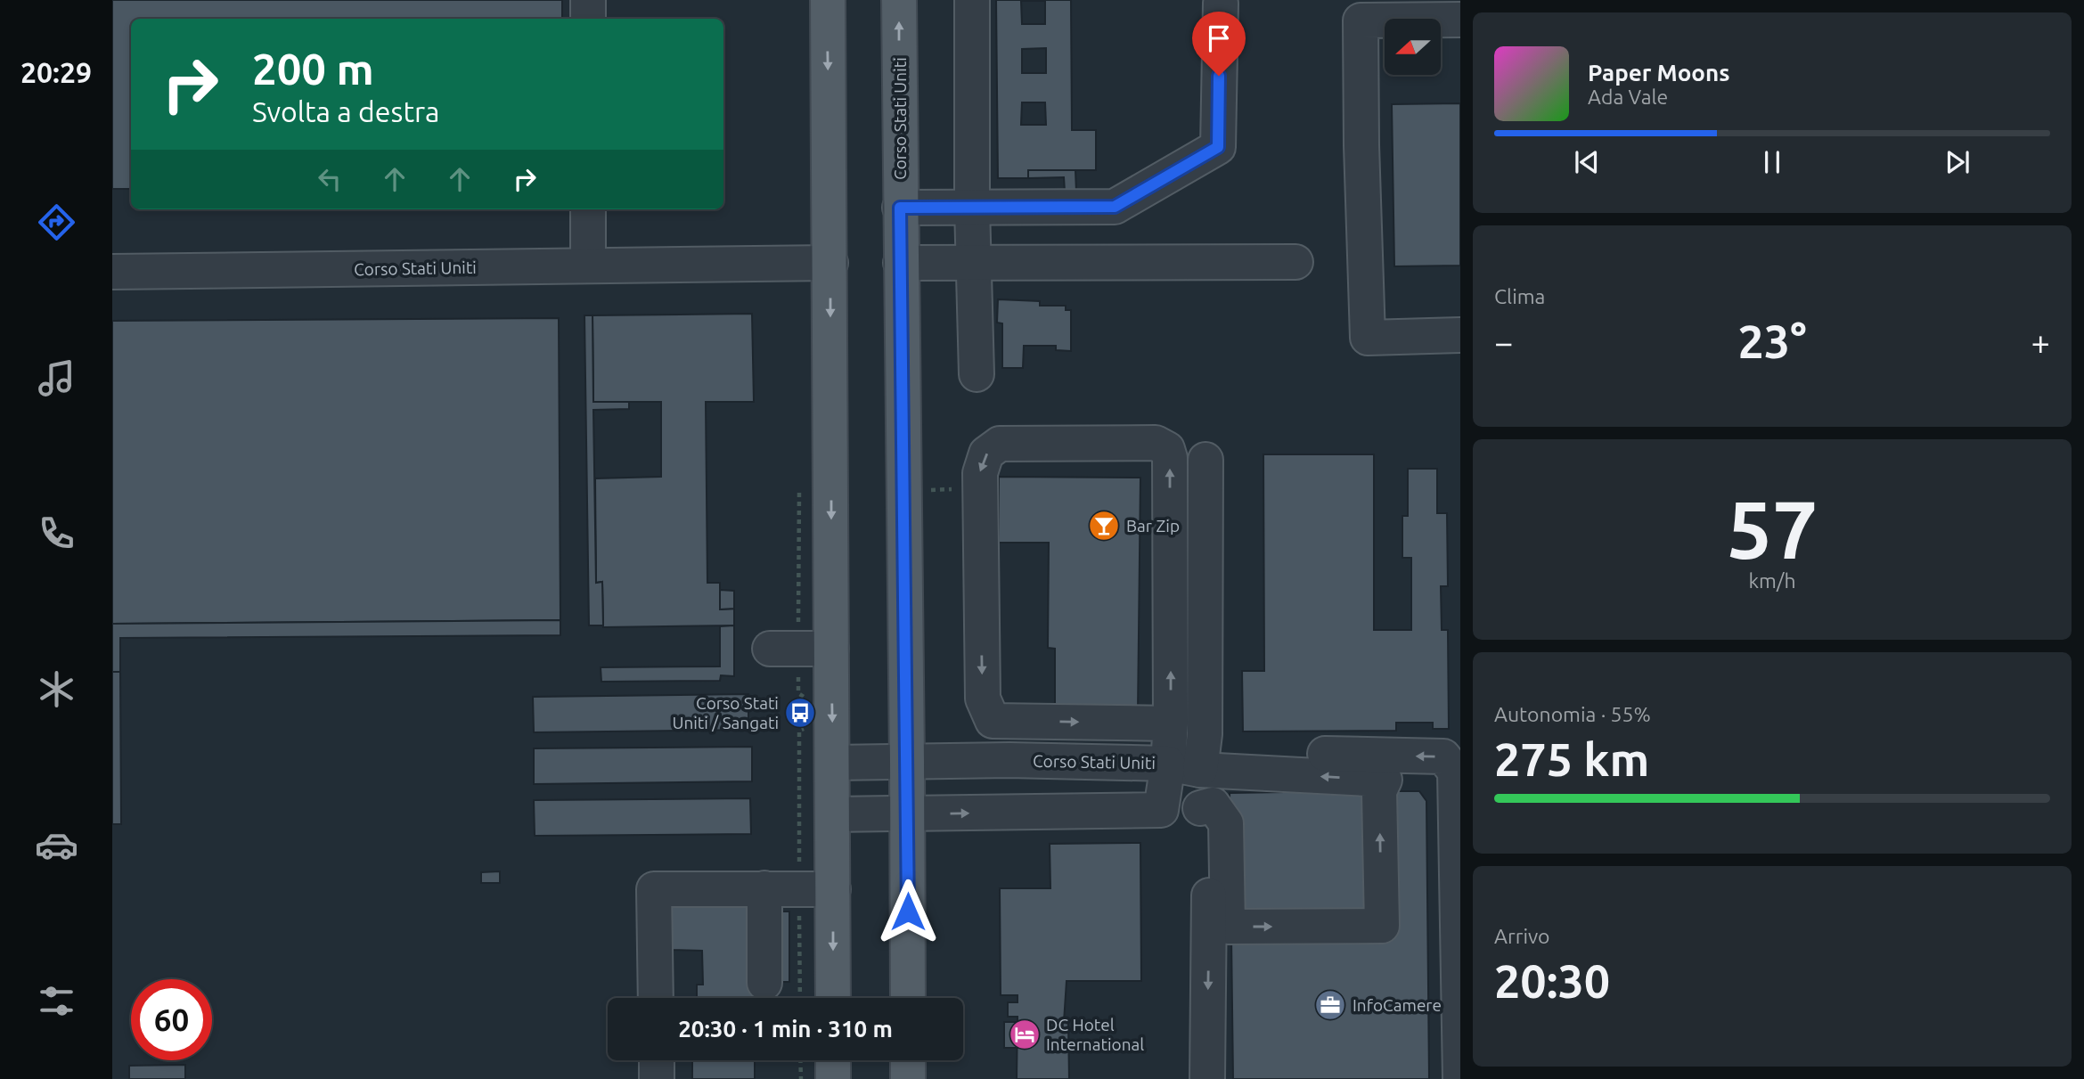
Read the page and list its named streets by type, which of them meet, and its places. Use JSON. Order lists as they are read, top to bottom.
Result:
{
  "streets": {
    "main road": ["Corso Stati Uniti"]
  },
  "places": {
    "bar": ["Bar Zip"],
    "bus stop": ["Corso Stati Uniti / Sangati"],
    "office": ["InfoCamere"],
    "hotel": ["DC Hotel International"]
  },
  "north": "left",
  "page": {
    "tabs": "20:29",
    "turn": ["200 m", "Svolta a destra"],
    "song": ["Paper Moons", "Ada Vale"],
    "tile": [
      "Clima",
      ["57", "km/h"],
      ["Autonomia · 55%", "275 km"],
      ["Arrivo", "20:30"]
    ],
    "heat": ["−", "23°", "+"],
    "limit": "60",
    "trip": "20:30 · 1 min · 310 m"
  }
}
